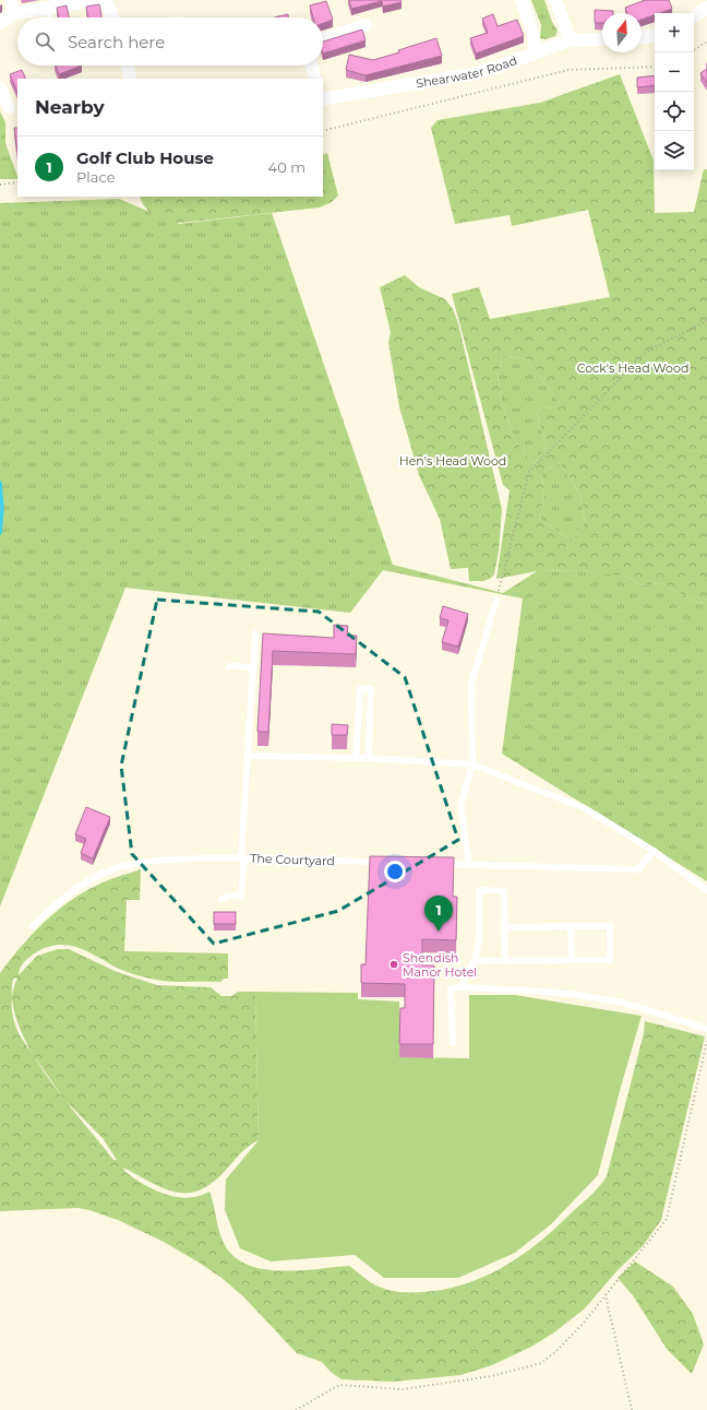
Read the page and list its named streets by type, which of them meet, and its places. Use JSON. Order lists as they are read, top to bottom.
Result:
{
  "streets": {
    "street": ["Shearwater Road"],
    "lane": ["The Courtyard"]
  },
  "parks": ["Cock's Head Wood", "Hen's Head Wood"],
  "places": ["Shendish Manor Hotel"],
  "north": "top",
  "page": {
    "map_buttons": ["+", "−"],
    "search": "Search here",
    "heading": "Nearby",
    "list": [
      {
        "mark": "1",
        "name": "Golf Club House",
        "note": "Place",
        "value": "40 m"
      }
    ],
    "pins": "1"
  }
}
